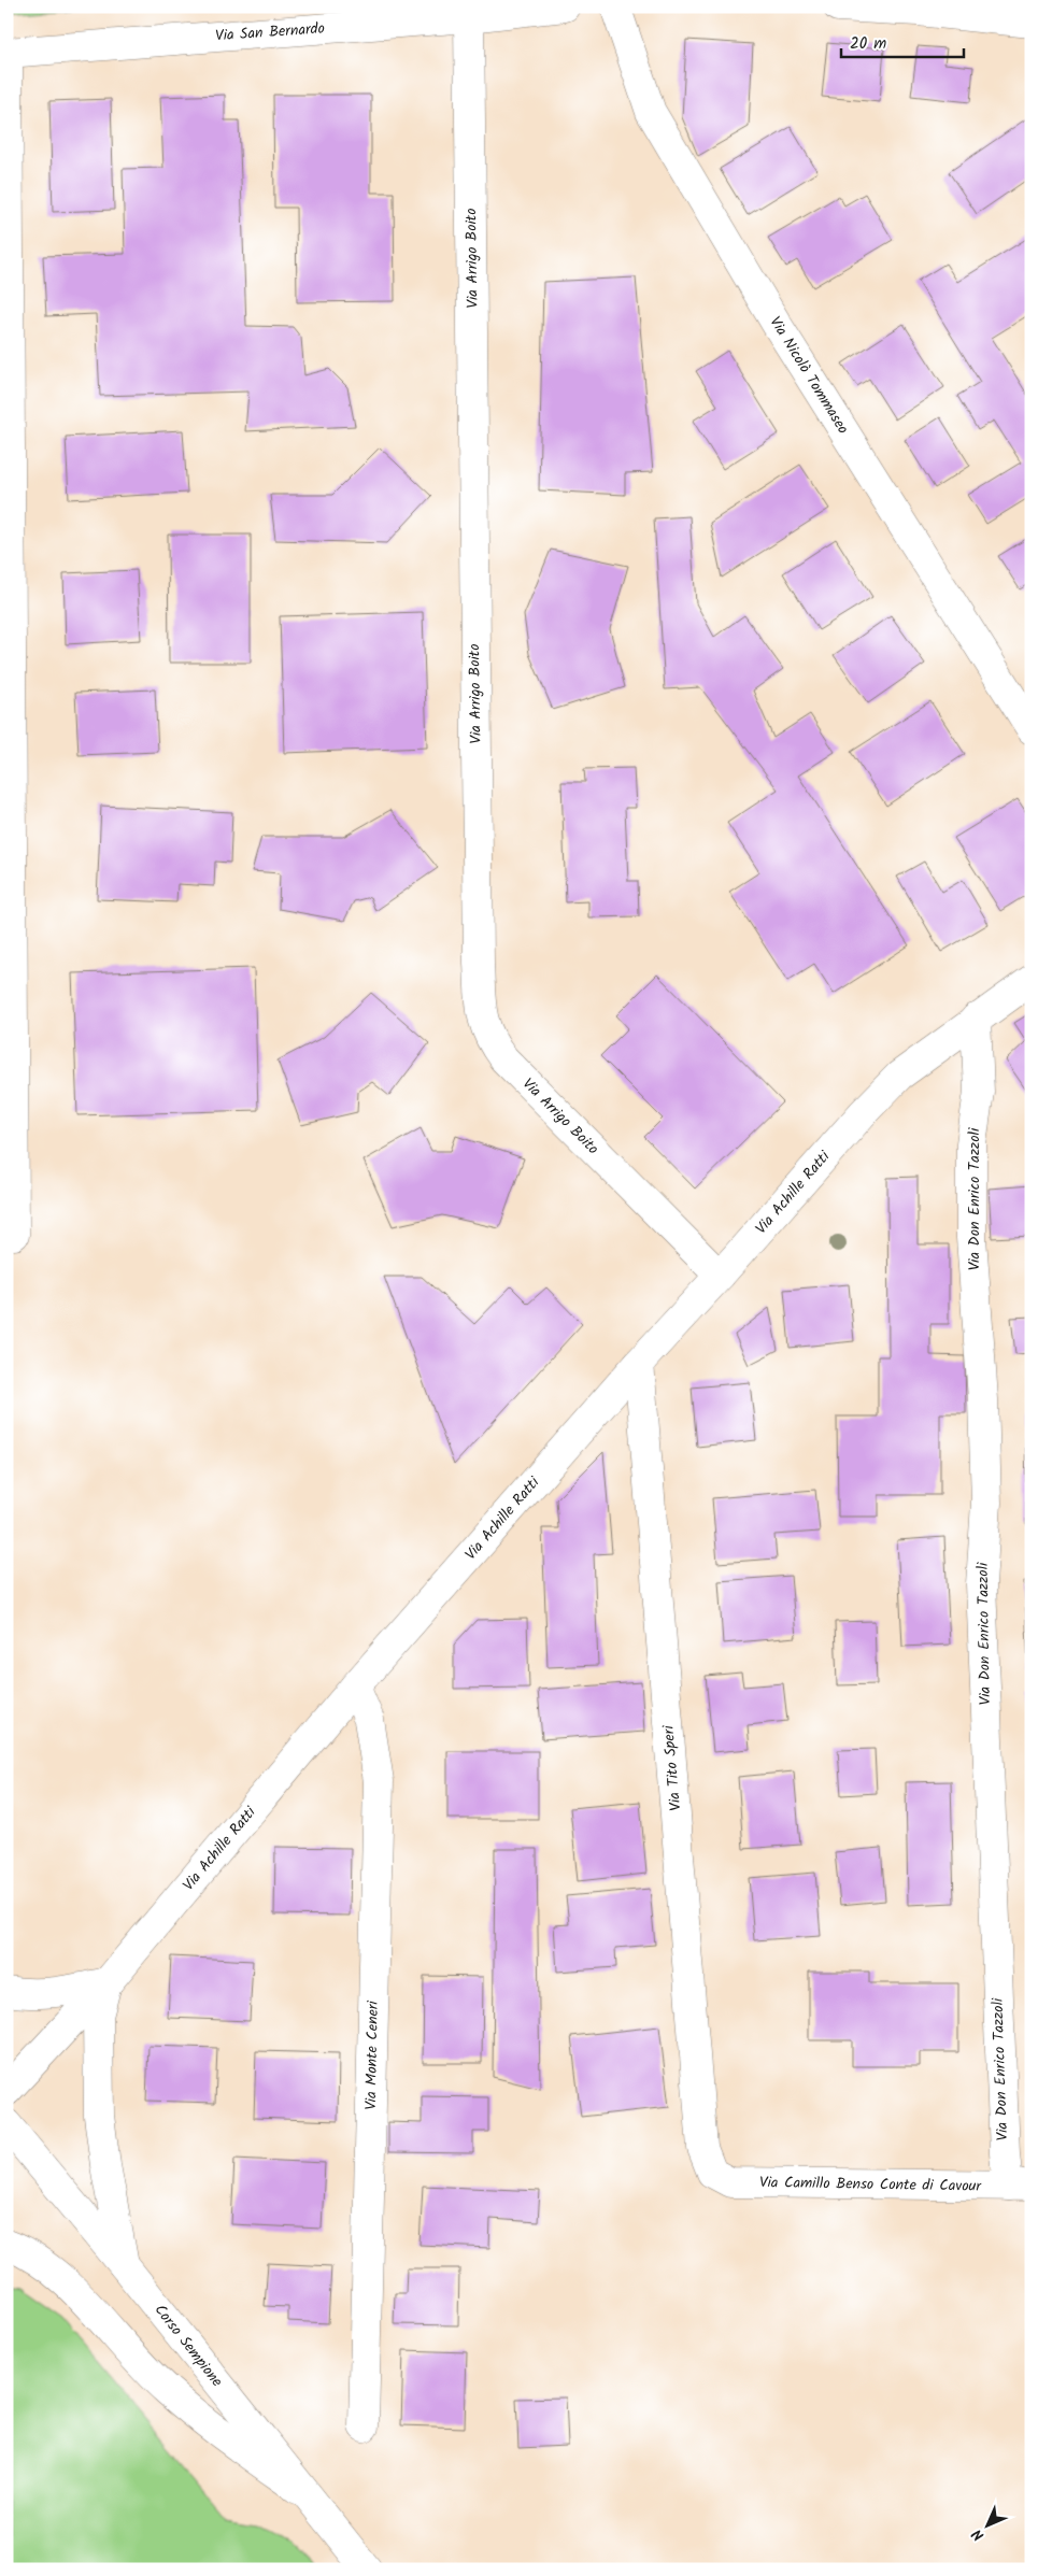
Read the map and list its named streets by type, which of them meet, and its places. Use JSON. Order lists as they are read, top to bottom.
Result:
{
  "streets": {
    "street": [
      "Via San Bernardo",
      "Via Arrigo Boito",
      "Via Nicolò Tommaseo",
      "Via Achille Ratti",
      "Via Don Enrico Tazzoli",
      "Via Tito Speri",
      "Via Monte Ceneri",
      "Via Camillo Benso Conte di Cavour",
      "Corso Sempione"
    ]
  },
  "crossings": [
    ["Via San Bernardo", "Via Arrigo Boito"],
    ["Via Arrigo Boito", "Via Achille Ratti"],
    ["Via Achille Ratti", "Via Don Enrico Tazzoli"],
    ["Via Achille Ratti", "Via Tito Speri"],
    ["Via Achille Ratti", "Via Monte Ceneri"],
    ["Via Don Enrico Tazzoli", "Via Camillo Benso Conte di Cavour"],
    ["Via Tito Speri", "Via Camillo Benso Conte di Cavour"]
  ],
  "scale_bar": "20 m",
  "north": "bottom left"
}
